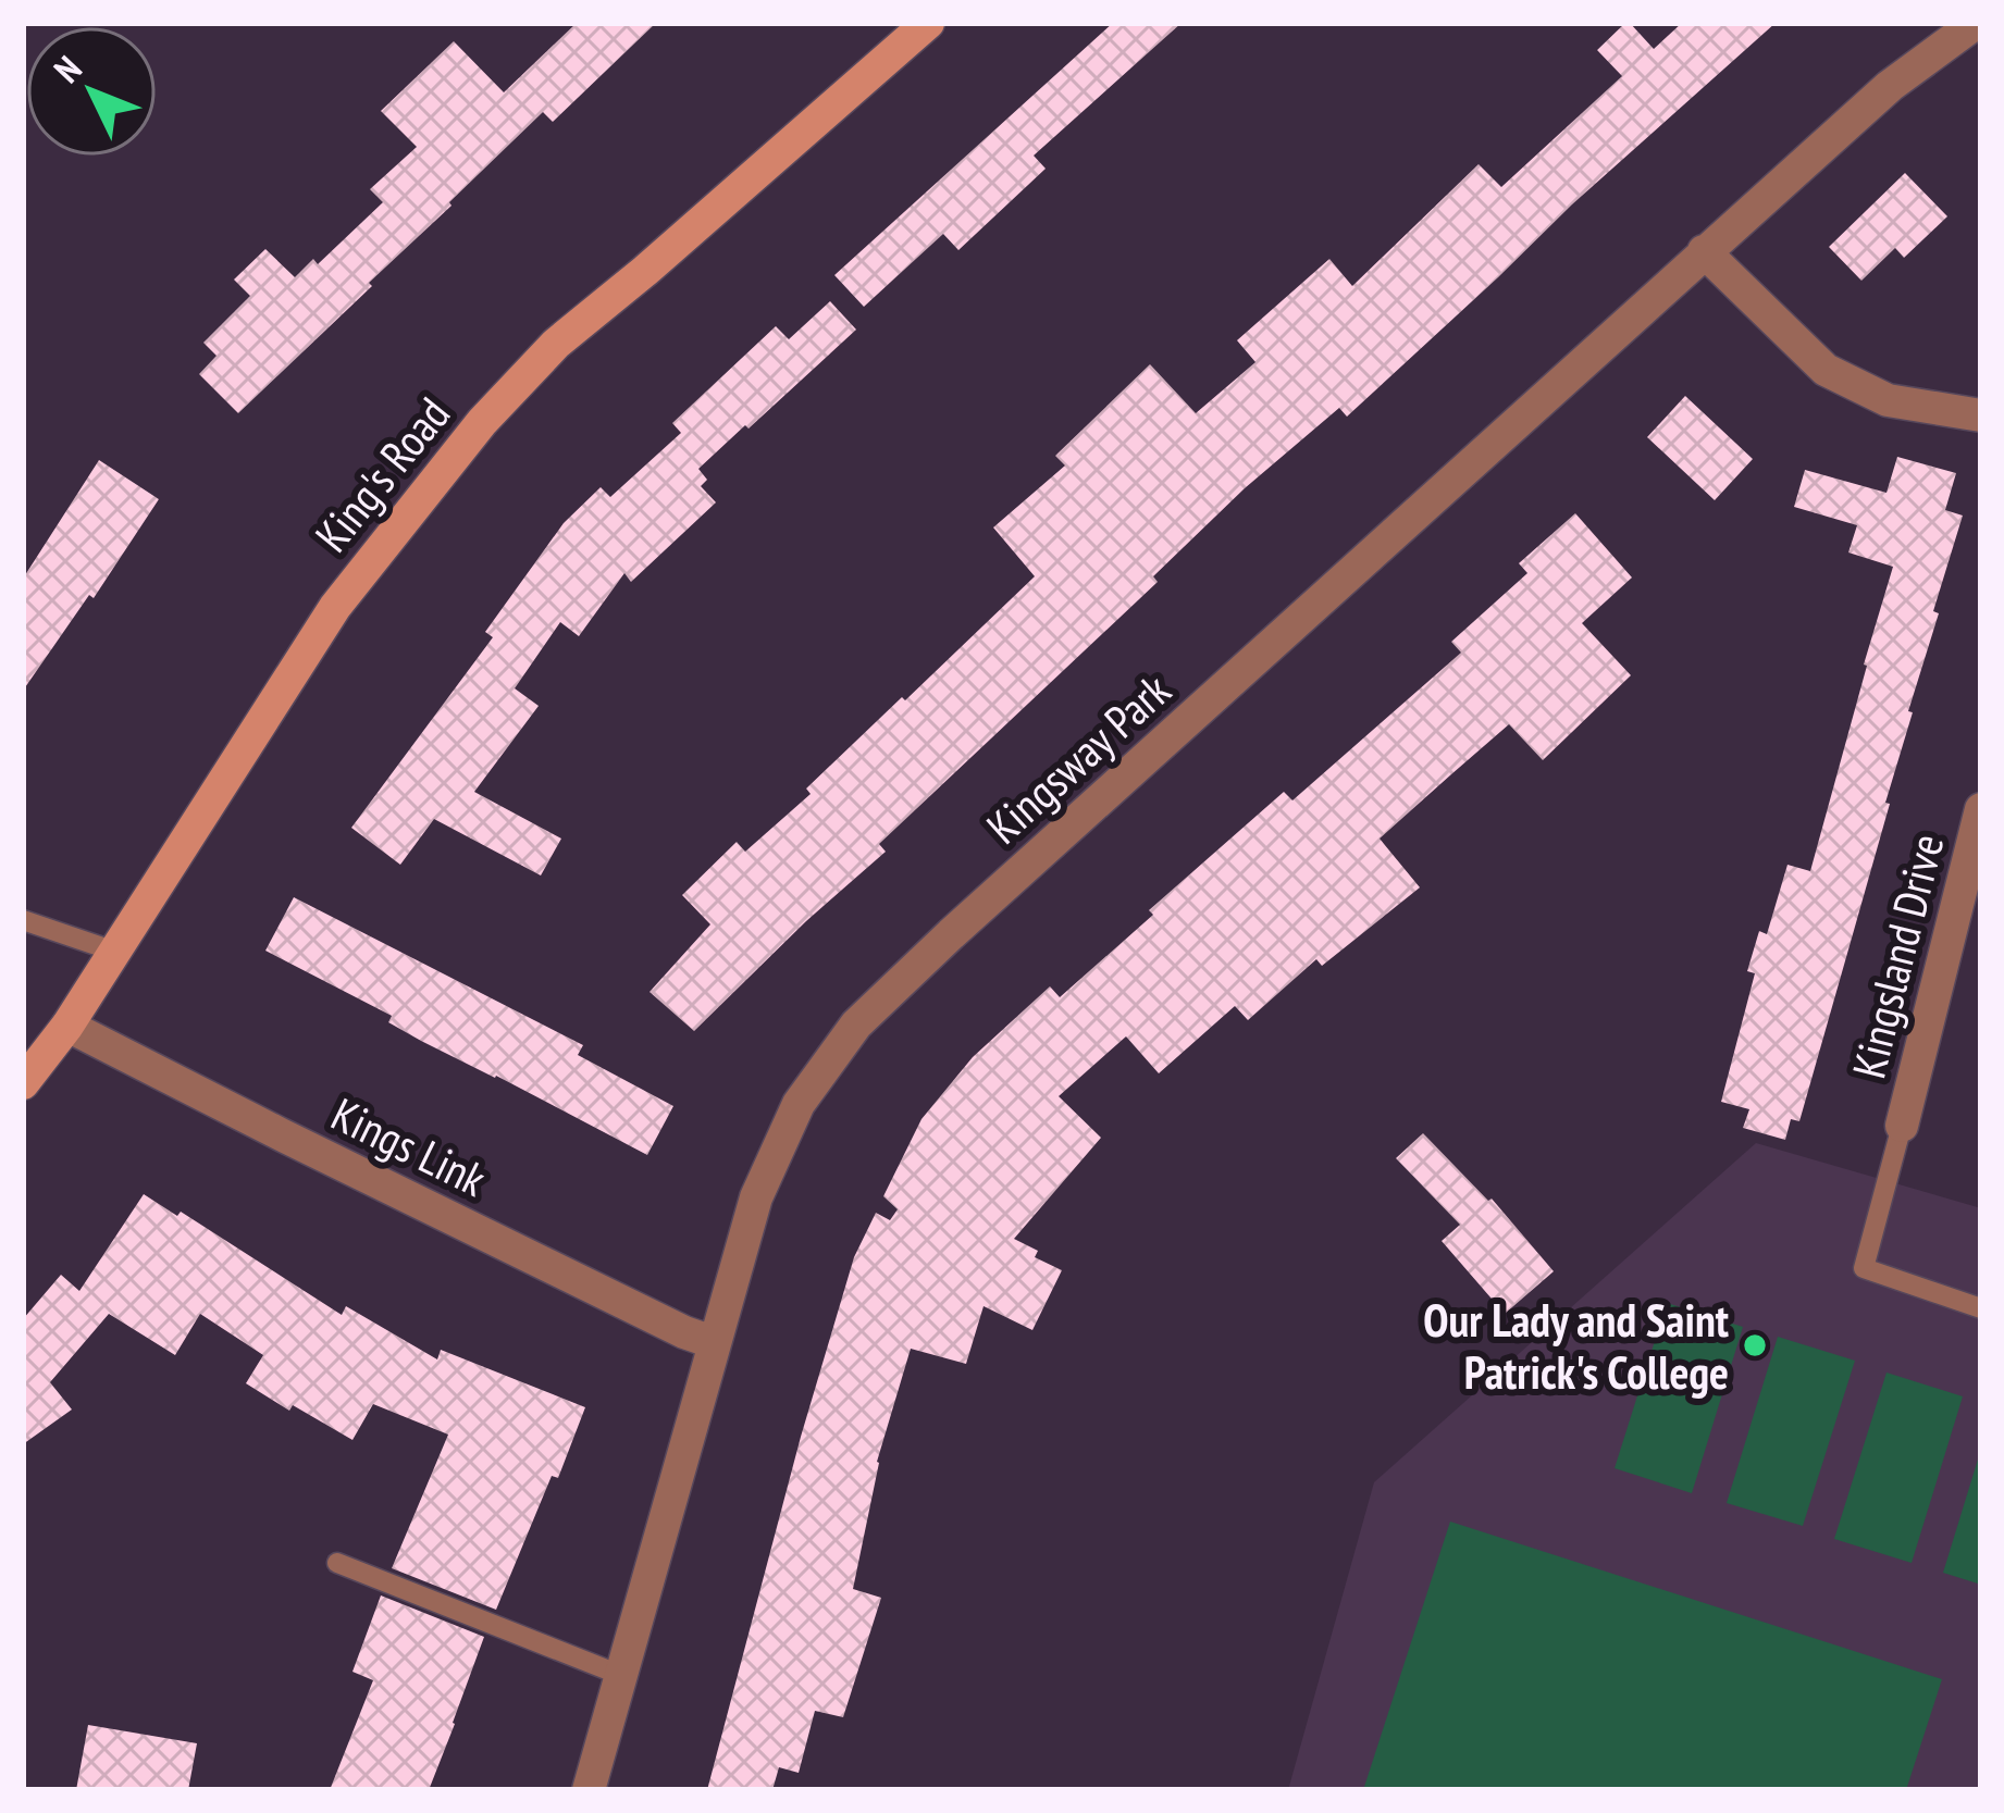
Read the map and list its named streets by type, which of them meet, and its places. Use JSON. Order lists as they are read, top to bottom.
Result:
{
  "streets": {
    "street": [
      "King's Road",
      "Kingsway Park",
      "Kingsland Drive",
      "Kings Link"
    ]
  },
  "crossings": [
    ["King's Road", "Kings Link"],
    ["Kingsway Park", "Kings Link"]
  ],
  "places": ["Our Lady and Saint Patrick's College"],
  "north": "top left"
}
